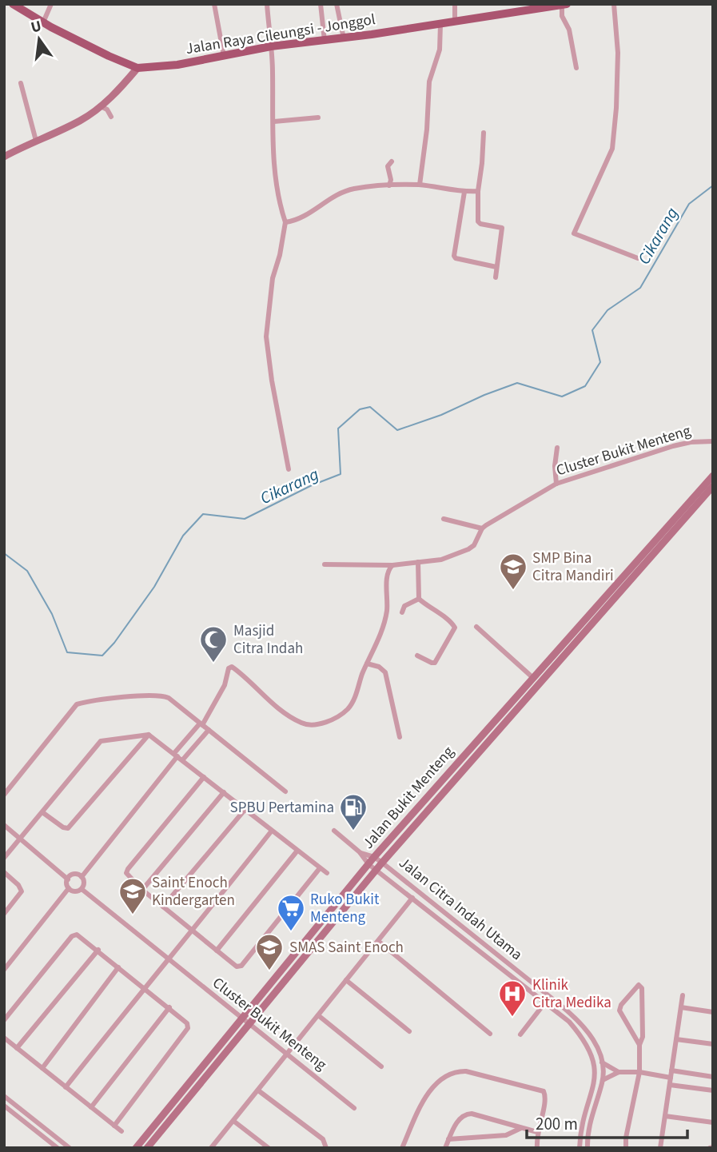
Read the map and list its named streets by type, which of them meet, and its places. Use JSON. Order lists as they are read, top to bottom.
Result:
{
  "streets": {
    "main road": ["Jalan Raya Cileungsi - Jonggol"],
    "street": ["Cluster Bukit Menteng", "Jalan Bukit Menteng", "Jalan Citra Indah Utama"]
  },
  "crossings": [
    ["Cluster Bukit Menteng", "Jalan Bukit Menteng"],
    ["Jalan Bukit Menteng", "Jalan Citra Indah Utama"]
  ],
  "water": ["Cikarang"],
  "places": {
    "school or university": ["SMP Bina Citra Mandiri", "Saint Enoch Kindergarten", "SMAS Saint Enoch"],
    "mosque": ["Masjid Citra Indah"],
    "fuel station": ["SPBU Pertamina"],
    "supermarket": ["Ruko Bukit Menteng"],
    "hospital": ["Klinik Citra Medika"]
  },
  "scale_bar": "200 m",
  "north": "top"
}
